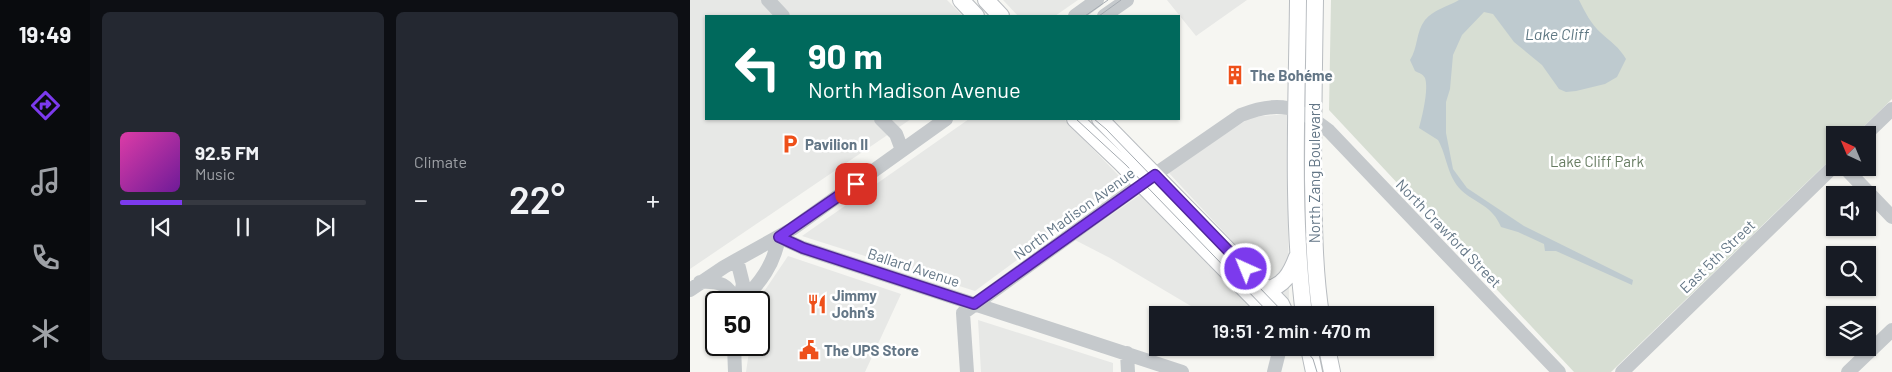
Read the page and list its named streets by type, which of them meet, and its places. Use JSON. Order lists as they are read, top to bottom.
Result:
{
  "streets": {
    "main road": ["North Zang Boulevard"],
    "street": [
      "North Madison Avenue",
      "North Crawford Street",
      "East 5th Street",
      "Ballard Avenue"
    ]
  },
  "crossings": [
    ["North Zang Boulevard", "North Madison Avenue"],
    ["North Zang Boulevard", "North Crawford Street"],
    ["North Madison Avenue", "North Crawford Street"],
    ["North Madison Avenue", "Ballard Avenue"]
  ],
  "water": ["Lake Cliff"],
  "parks": ["Lake Cliff Park"],
  "places": {
    "building": ["The Bohéme"],
    "parking": ["Pavilion II"],
    "restaurant": ["Jimmy John's"],
    "public building": ["The UPS Store"]
  },
  "north": "top left",
  "page": {
    "tabs": "19:49",
    "tile": "Climate",
    "turn": ["90 m", "North Madison Avenue"],
    "song": ["92.5 FM", "Music"],
    "heat": ["−", "22°", "+"],
    "limit": "50",
    "trip": "19:51 · 2 min · 470 m"
  }
}
